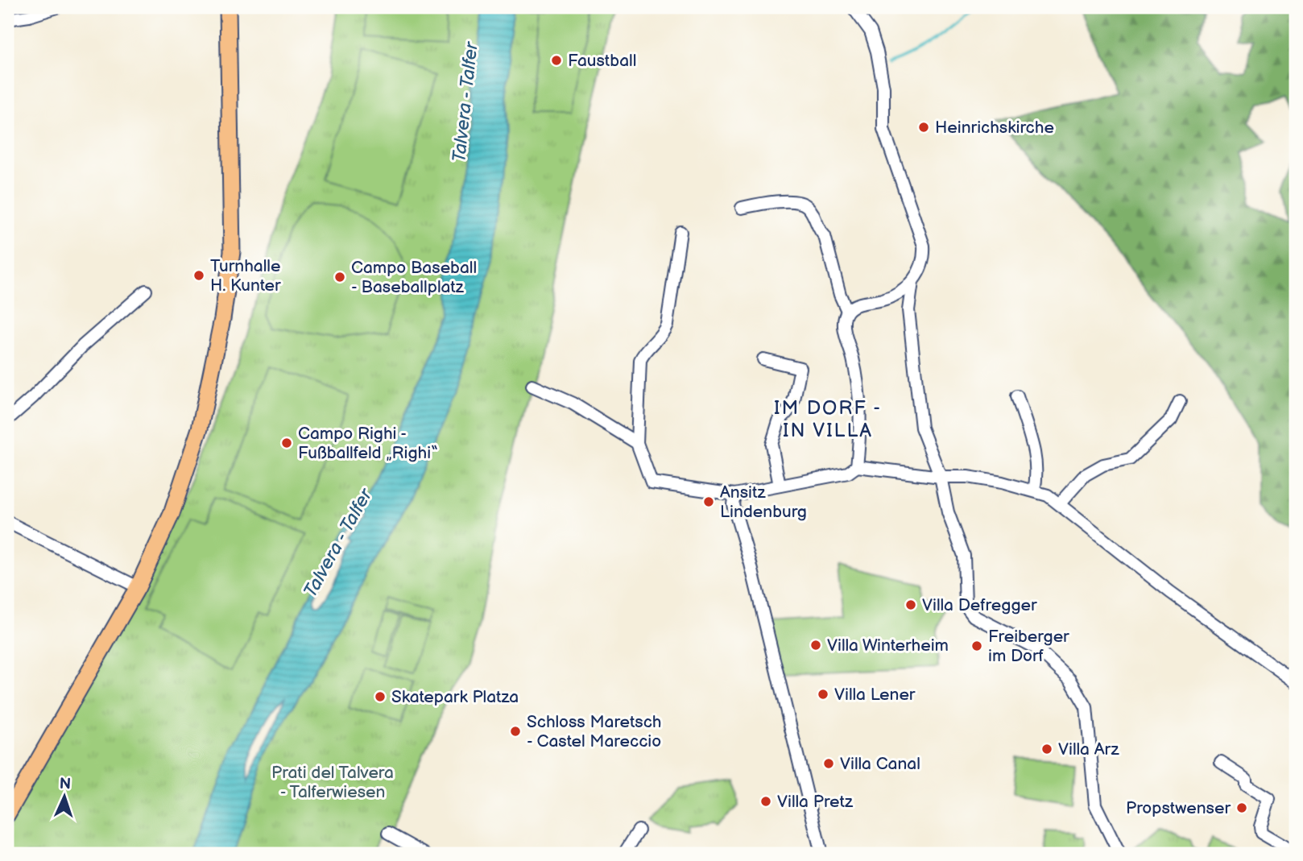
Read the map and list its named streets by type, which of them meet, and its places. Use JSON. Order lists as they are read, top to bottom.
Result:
{
  "districts": ["IM DORF - IN VILLA"],
  "water": ["Talvera - Talfer"],
  "parks": ["Prati del Talvera - Talferwiesen"],
  "places": [
    "Faustball",
    "Heinrichskirche",
    "Turnhalle H. Kunter",
    "Campo Baseball - Baseballplatz",
    "Campo Righi - Fußballfeld „Righi“",
    "Ansitz Lindenburg",
    "Villa Defregger",
    "Villa Winterheim",
    "Freiberger im Dorf",
    "Villa Lener",
    "Skatepark Platza",
    "Schloss Maretsch - Castel Mareccio",
    "Villa Arz",
    "Villa Canal",
    "Villa Pretz",
    "Propstwenser"
  ],
  "north": "top"
}
